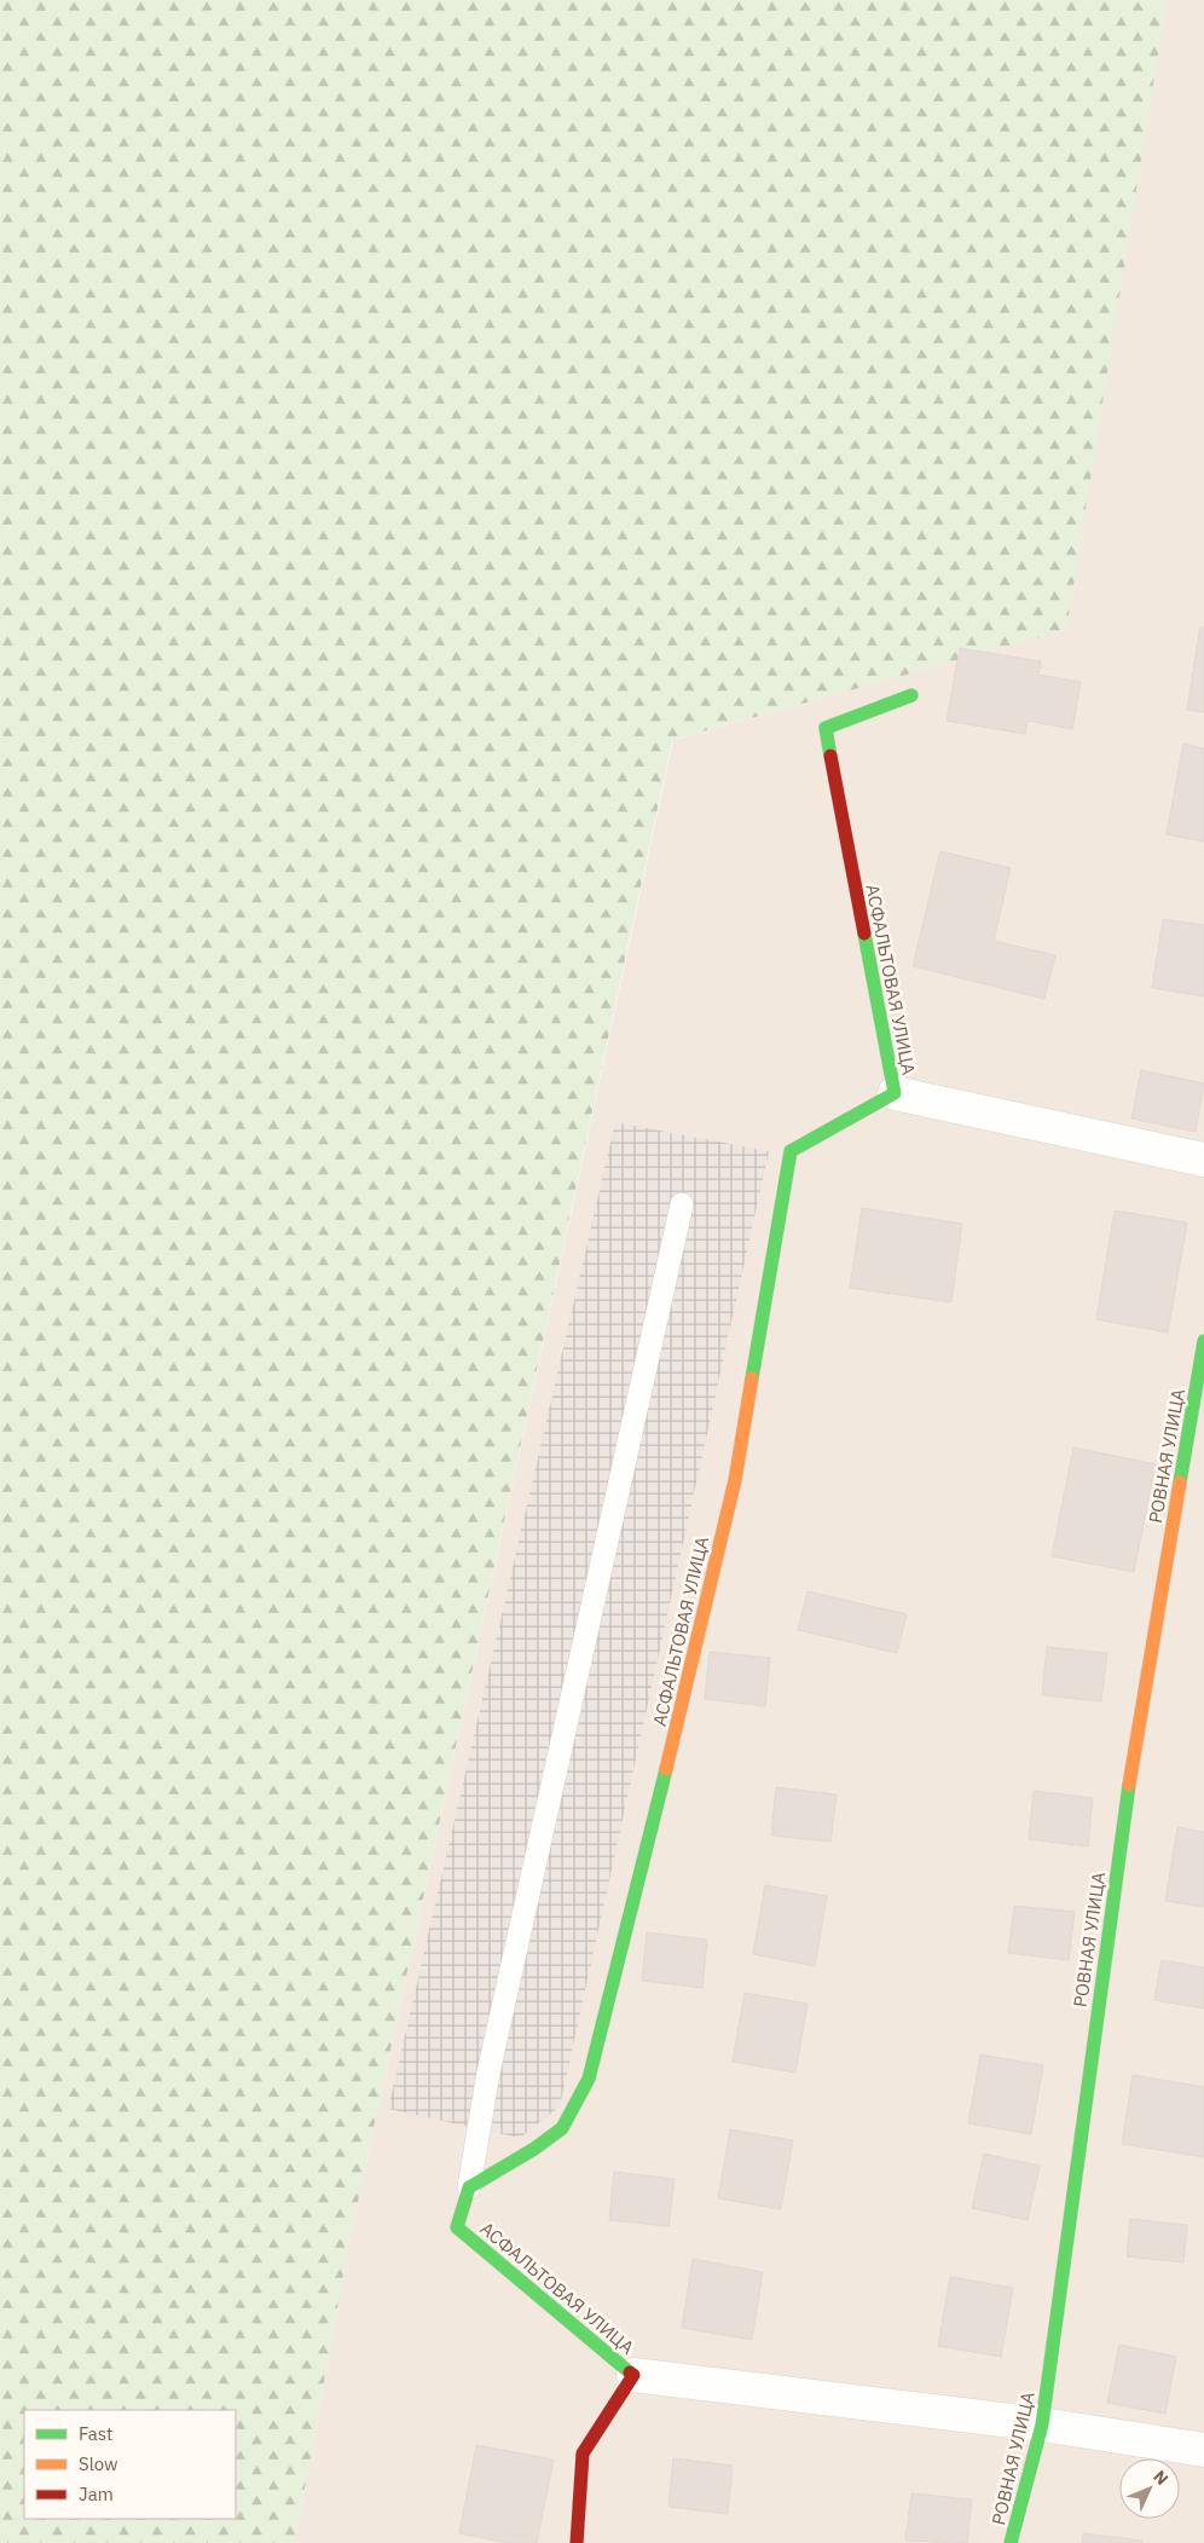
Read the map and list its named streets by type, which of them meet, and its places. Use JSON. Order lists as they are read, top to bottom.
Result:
{
  "streets": {
    "street": ["АСФАЛЬТОВАЯ УЛИЦА", "РОВНАЯ УЛИЦА"]
  },
  "legend": ["Fast", "Slow", "Jam"],
  "north": "top right"
}
